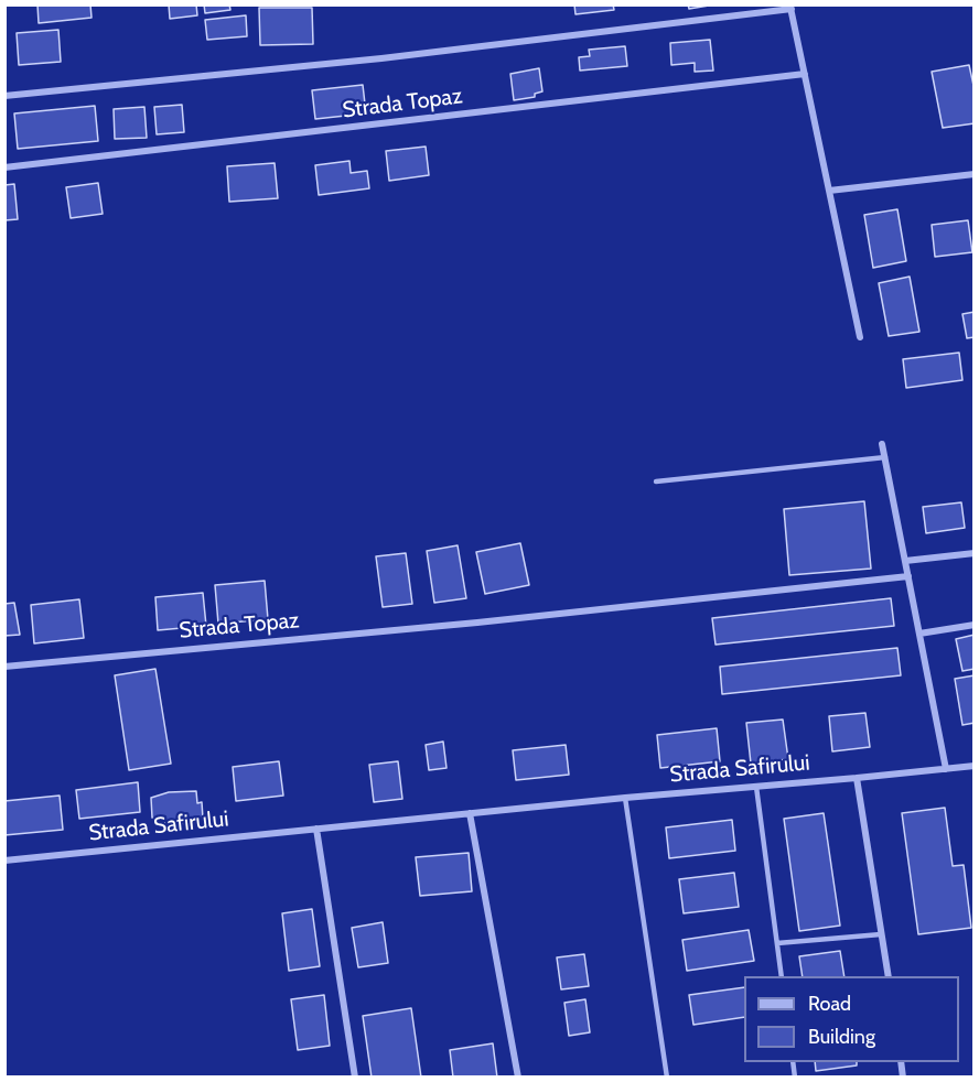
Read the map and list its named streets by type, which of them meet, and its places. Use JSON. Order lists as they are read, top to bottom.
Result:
{
  "streets": {
    "street": ["Strada Topaz", "Strada Safirului"]
  },
  "legend": ["Road", "Building"]
}
